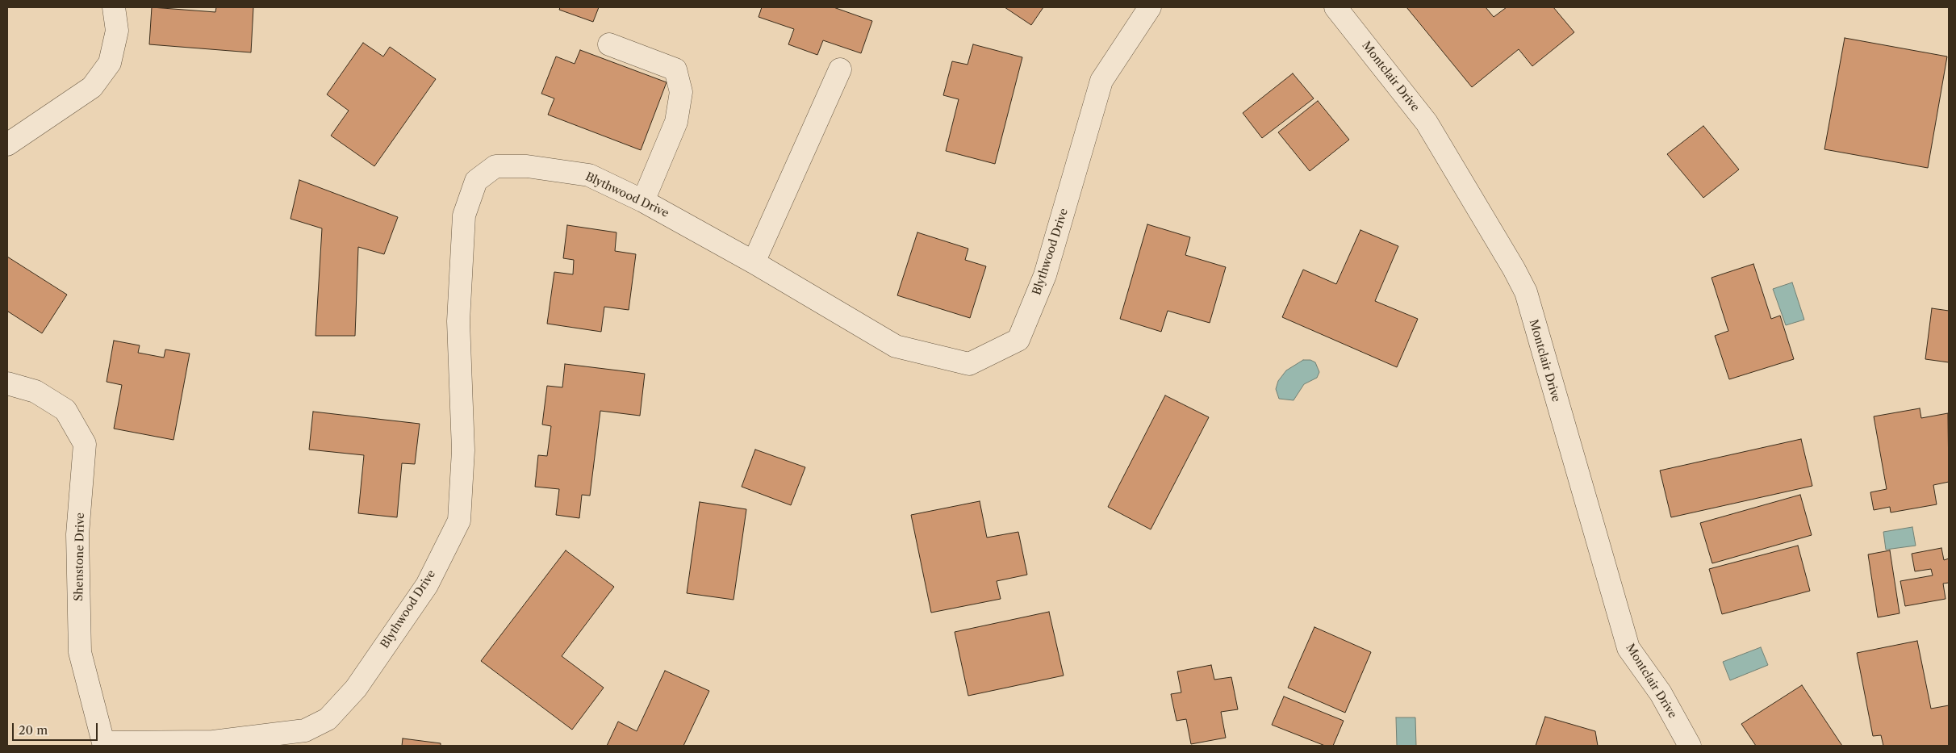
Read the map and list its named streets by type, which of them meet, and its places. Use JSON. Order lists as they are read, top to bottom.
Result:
{
  "streets": {
    "street": ["Montclair Drive", "Blythwood Drive", "Shenstone Drive"]
  },
  "crossings": [
    ["Blythwood Drive", "Shenstone Drive"]
  ],
  "scale_bar": "20 m"
}
